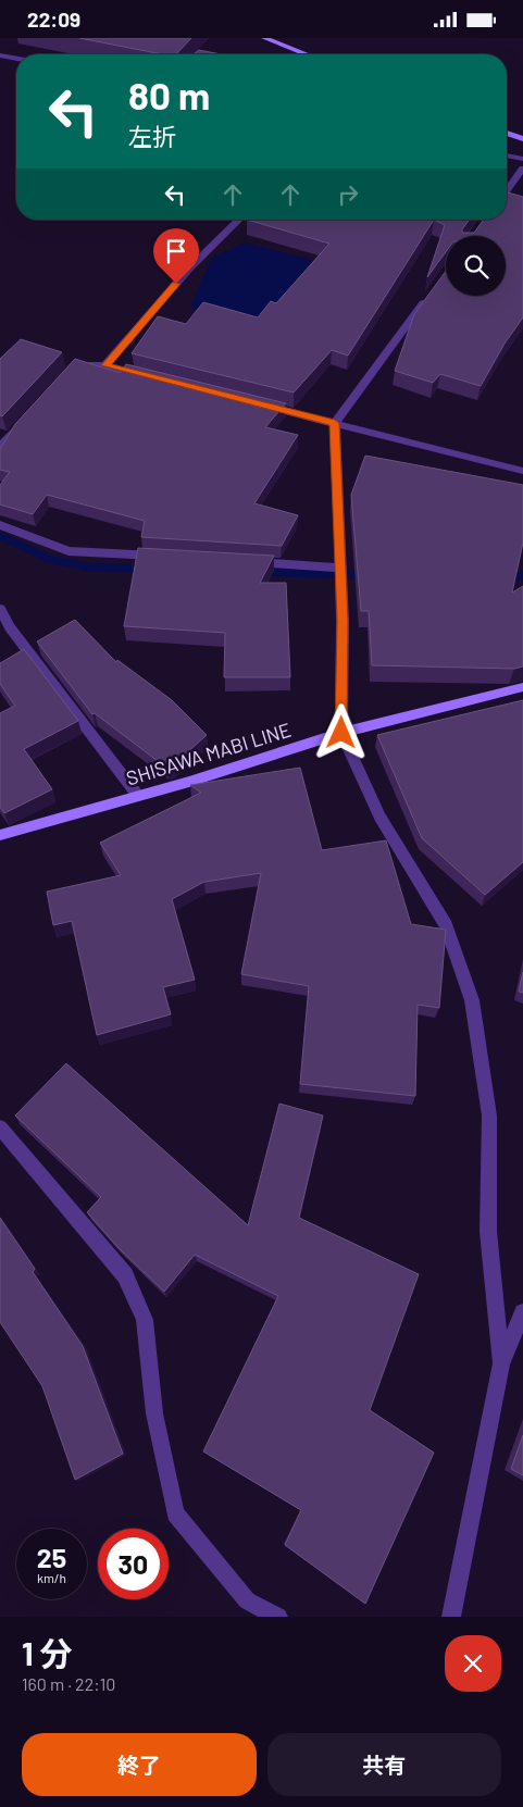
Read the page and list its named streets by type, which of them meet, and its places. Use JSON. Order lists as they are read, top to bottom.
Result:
{
  "streets": {
    "main road": ["SHISAWA MABI LINE"]
  },
  "page": {
    "status": "22:09",
    "turn": ["80 m", "左折"],
    "speed": "25 km/h",
    "limit": "30",
    "heading": ["1 分", "160 m · 22:10"],
    "buttons": ["終了", "共有"]
  }
}
